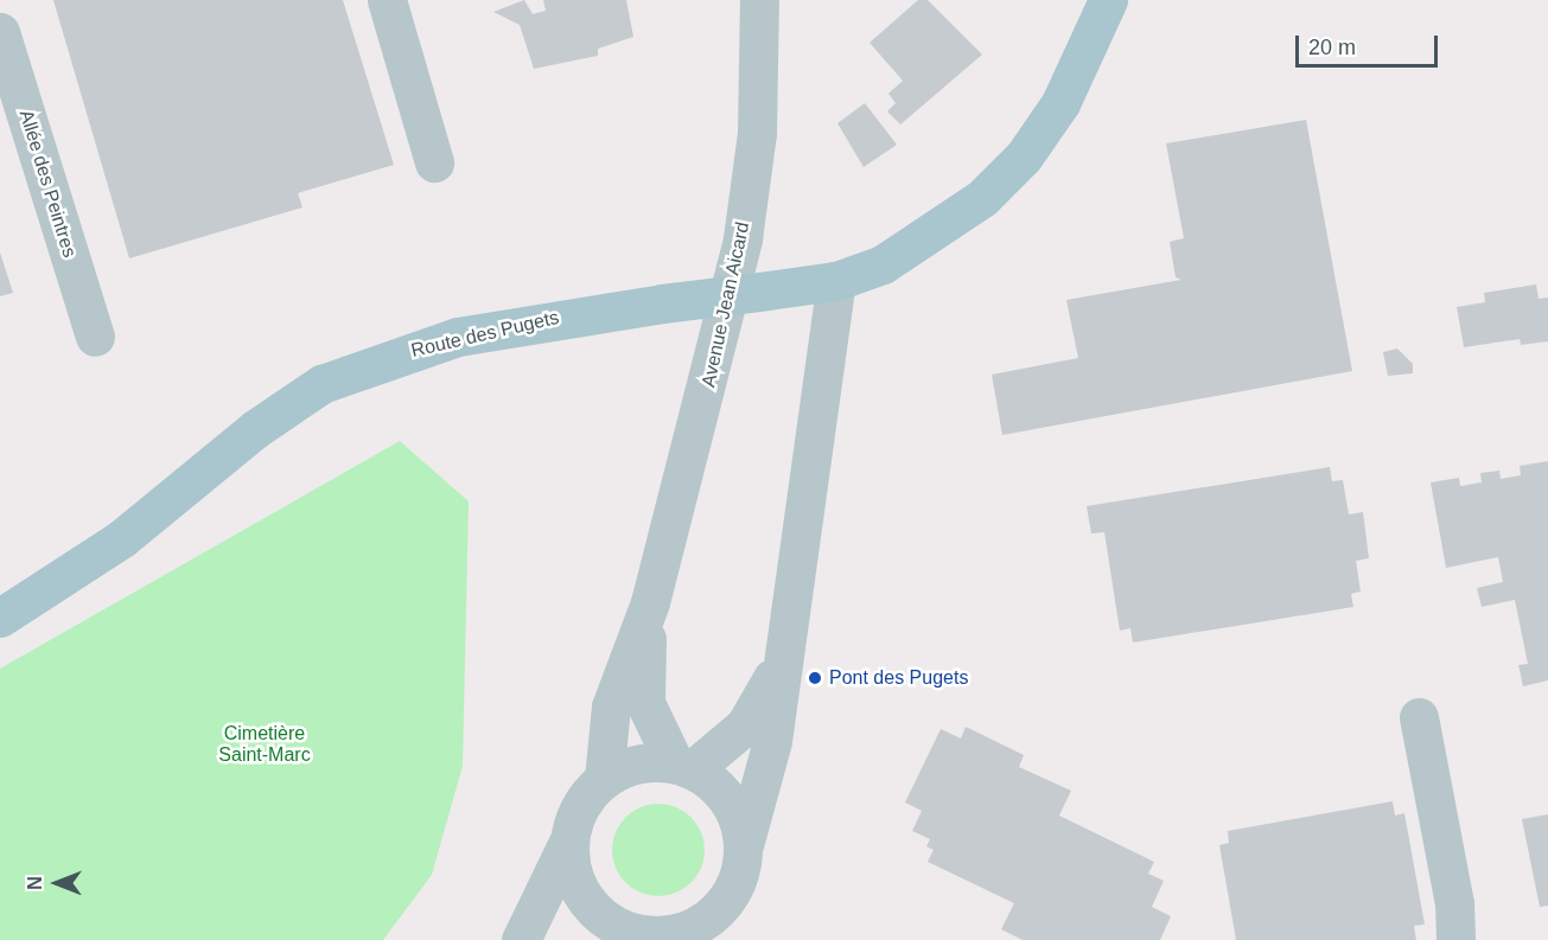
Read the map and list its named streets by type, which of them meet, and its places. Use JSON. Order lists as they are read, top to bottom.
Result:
{
  "streets": {
    "main road": ["Route des Pugets"],
    "street": ["Allée des Peintres", "Avenue Jean Aicard"]
  },
  "parks": ["Cimetière Saint-Marc"],
  "places": ["Pont des Pugets"],
  "scale_bar": "20 m",
  "north": "left"
}
